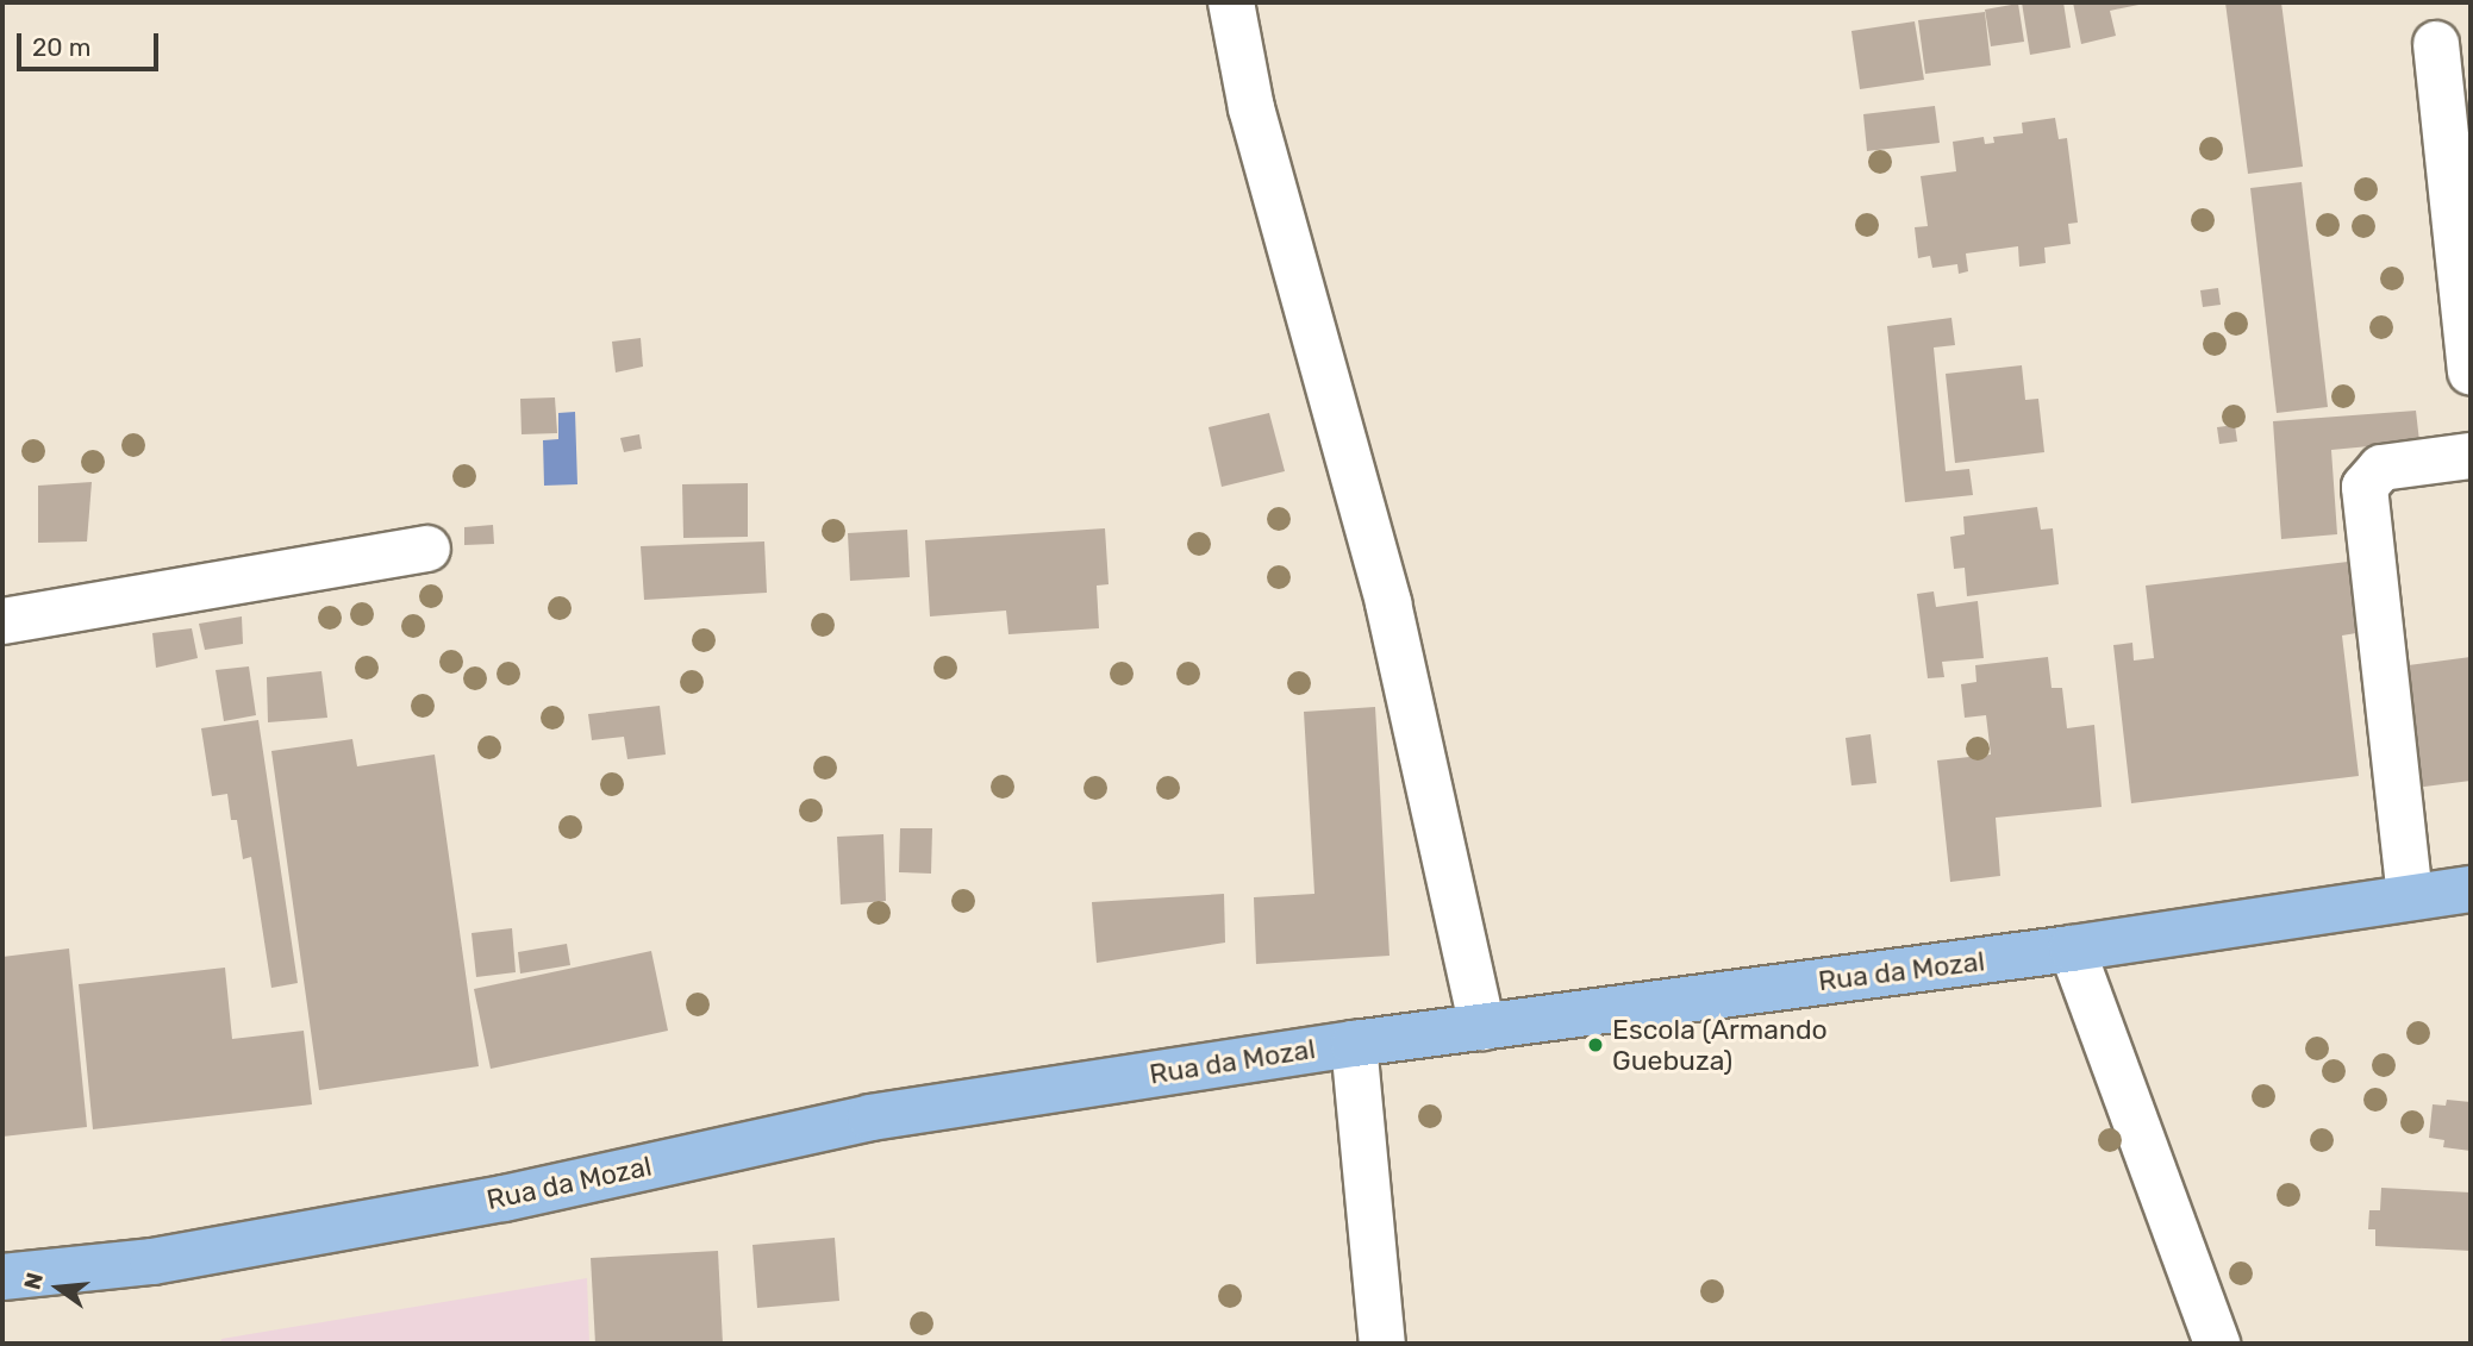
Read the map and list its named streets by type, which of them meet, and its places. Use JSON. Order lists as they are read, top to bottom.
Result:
{
  "streets": {
    "main road": ["Rua da Mozal"]
  },
  "places": ["Escola (Armando Guebuza)"],
  "scale_bar": "20 m",
  "north": "left"
}
